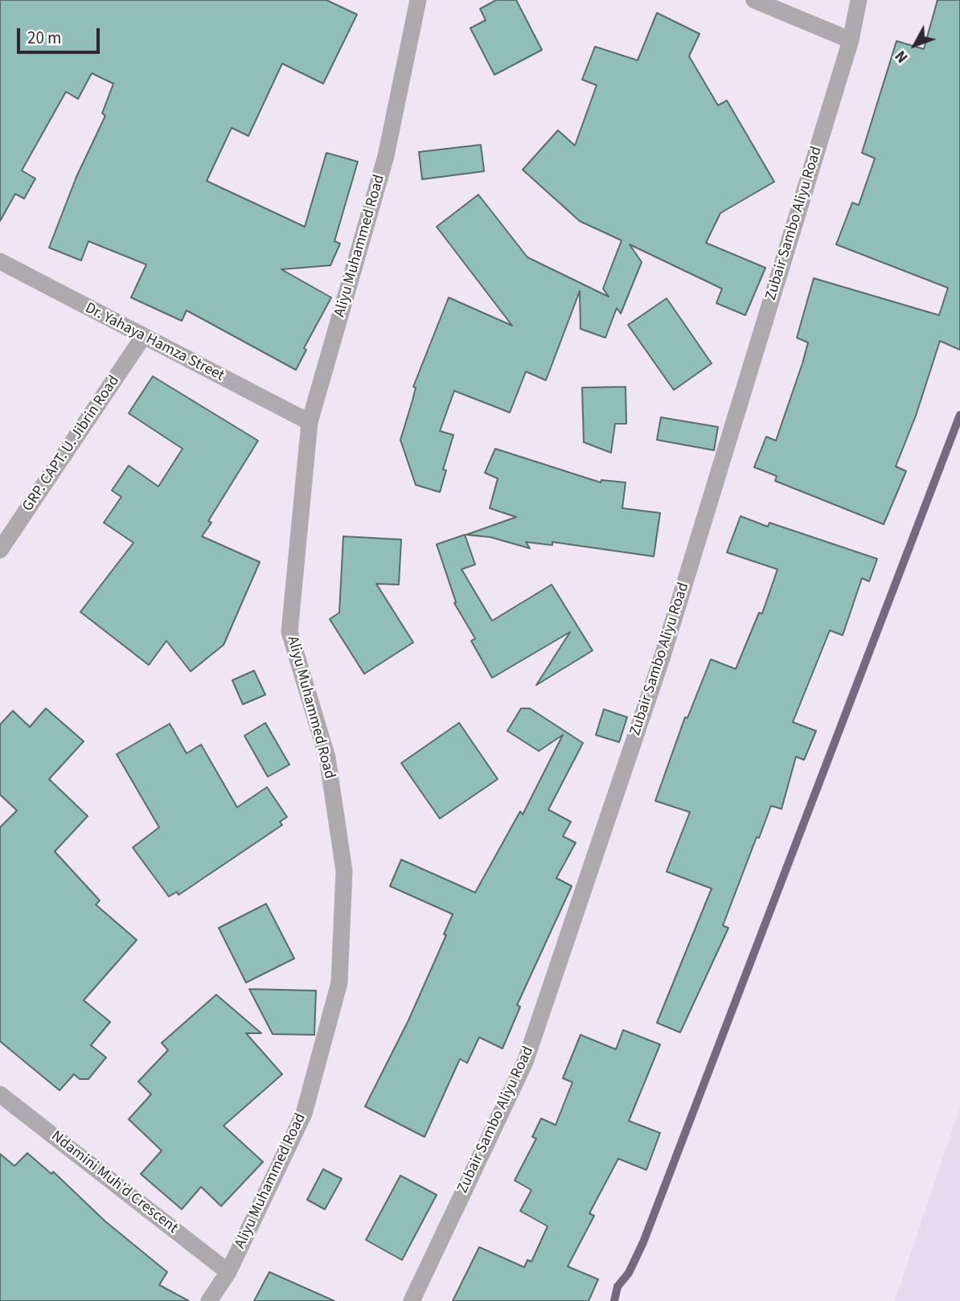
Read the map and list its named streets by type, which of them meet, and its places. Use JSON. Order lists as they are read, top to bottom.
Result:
{
  "streets": {
    "street": [
      "Zubair Sambo Aliyu Road",
      "Aliyu Muhammed Road",
      "Dr. Yahaya Hamza Street",
      "GRP. CAPT. U. Jibrin Road",
      "Ndamini Muh'd Crescent"
    ]
  },
  "crossings": [
    ["Aliyu Muhammed Road", "Dr. Yahaya Hamza Street"],
    ["Aliyu Muhammed Road", "Ndamini Muh'd Crescent"],
    ["Dr. Yahaya Hamza Street", "GRP. CAPT. U. Jibrin Road"]
  ],
  "scale_bar": "20 m",
  "north": "bottom left"
}
